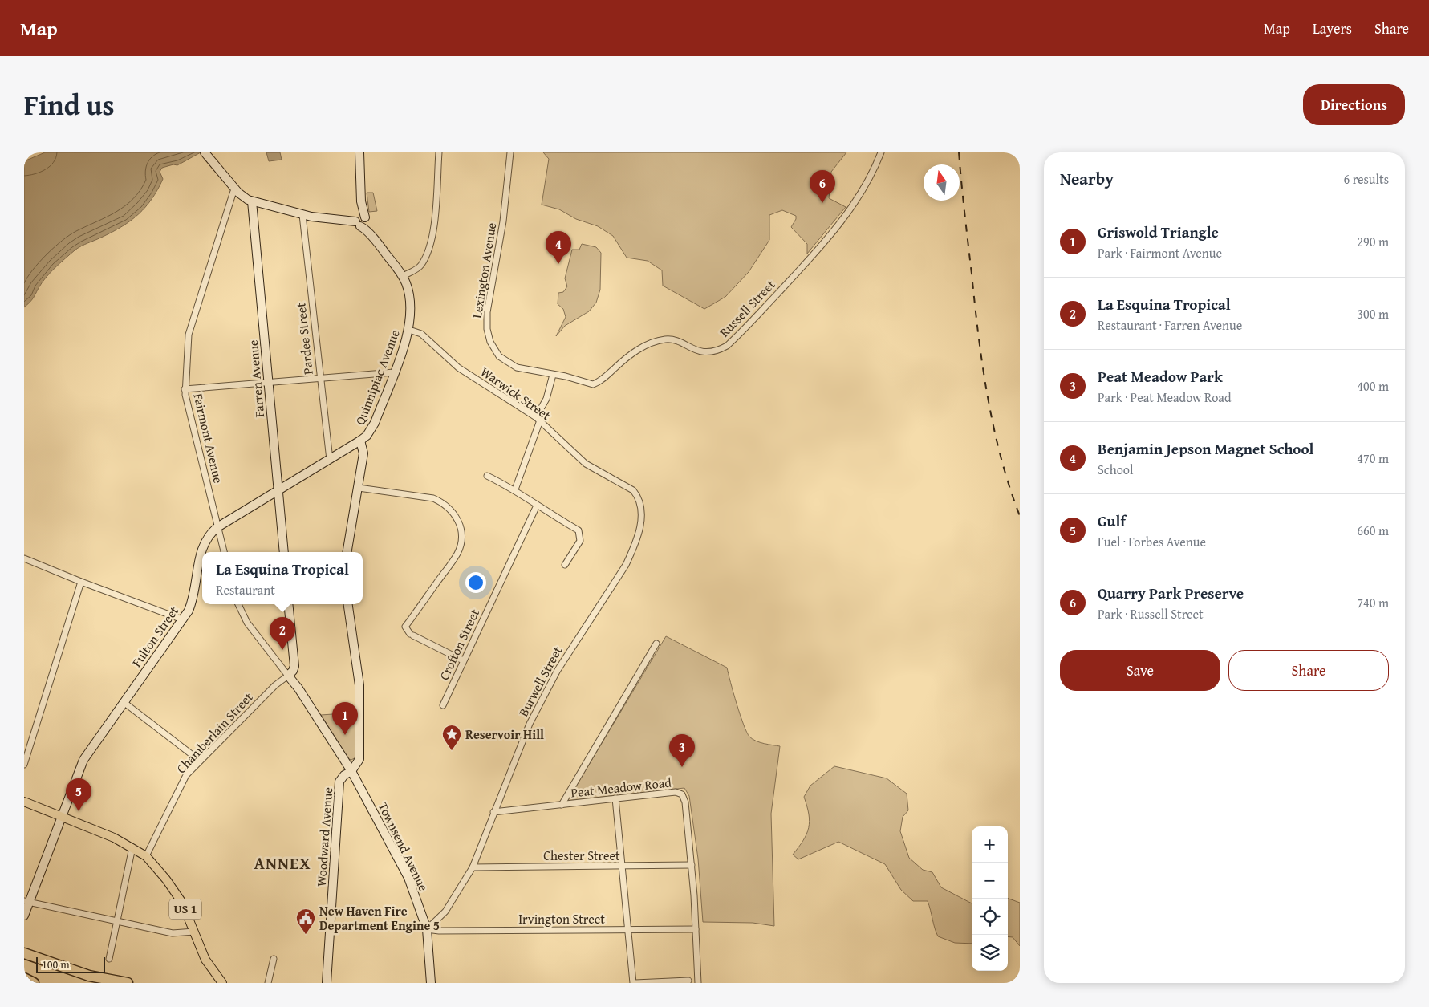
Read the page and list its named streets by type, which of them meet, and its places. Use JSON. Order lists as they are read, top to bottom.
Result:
{
  "streets": {
    "main road": [
      "Quinnipiac Avenue",
      "Farren Avenue",
      "Fulton Street",
      "Woodward Avenue",
      "Townsend Avenue",
      "US 1"
    ],
    "street": [
      "Lexington Avenue",
      "Russell Street",
      "Pardee Street",
      "Warwick Street",
      "Fairmont Avenue",
      "Crofton Street",
      "Burwell Street",
      "Chamberlain Street",
      "Peat Meadow Road",
      "Chester Street",
      "Irvington Street"
    ]
  },
  "crossings": [
    ["Lexington Avenue", "Russell Street"],
    ["Pardee Street", "Fulton Street"],
    ["Quinnipiac Avenue", "Warwick Street"],
    ["Quinnipiac Avenue", "Fulton Street"],
    ["Farren Avenue", "Fulton Street"],
    ["Warwick Street", "Burwell Street"],
    ["Fairmont Avenue", "Fulton Street"],
    ["Fulton Street", "US 1"],
    ["Burwell Street", "Peat Meadow Road"],
    ["Burwell Street", "Townsend Avenue"],
    ["Burwell Street", "Chester Street"],
    ["Burwell Street", "Irvington Street"],
    ["Chamberlain Street", "US 1"],
    ["Peat Meadow Road", "Chester Street"],
    ["Peat Meadow Road", "Irvington Street"],
    ["Woodward Avenue", "Townsend Avenue"],
    ["Townsend Avenue", "Irvington Street"]
  ],
  "districts": ["ANNEX"],
  "places": {
    "place": ["Reservoir Hill"],
    "public building": ["New Haven Fire Department Engine 5"]
  },
  "scale_bar": "100 m",
  "north": "top",
  "page": {
    "header": "Map",
    "nav": ["Map", "Layers", "Share"],
    "title": "Find us",
    "buttons": [
      "Directions",
      ["Save", "Share"]
    ],
    "heading": ["Nearby", "6 results"],
    "pins": [
      "6",
      "4",
      "2",
      "1",
      "3",
      "5"
    ],
    "list": [
      {
        "mark": "1",
        "name": "Griswold Triangle",
        "note": "Park · Fairmont Avenue",
        "value": "290 m"
      },
      {
        "mark": "2",
        "name": "La Esquina Tropical",
        "note": "Restaurant · Farren Avenue",
        "value": "300 m"
      },
      {
        "mark": "3",
        "name": "Peat Meadow Park",
        "note": "Park · Peat Meadow Road",
        "value": "400 m"
      },
      {
        "mark": "4",
        "name": "Benjamin Jepson Magnet School",
        "note": "School",
        "value": "470 m"
      },
      {
        "mark": "5",
        "name": "Gulf",
        "note": "Fuel · Forbes Avenue",
        "value": "660 m"
      },
      {
        "mark": "6",
        "name": "Quarry Park Preserve",
        "note": "Park · Russell Street",
        "value": "740 m"
      }
    ],
    "popup": ["La Esquina Tropical", "Restaurant"],
    "map_buttons": ["+", "−"],
    "scale": "100 m"
  }
}
